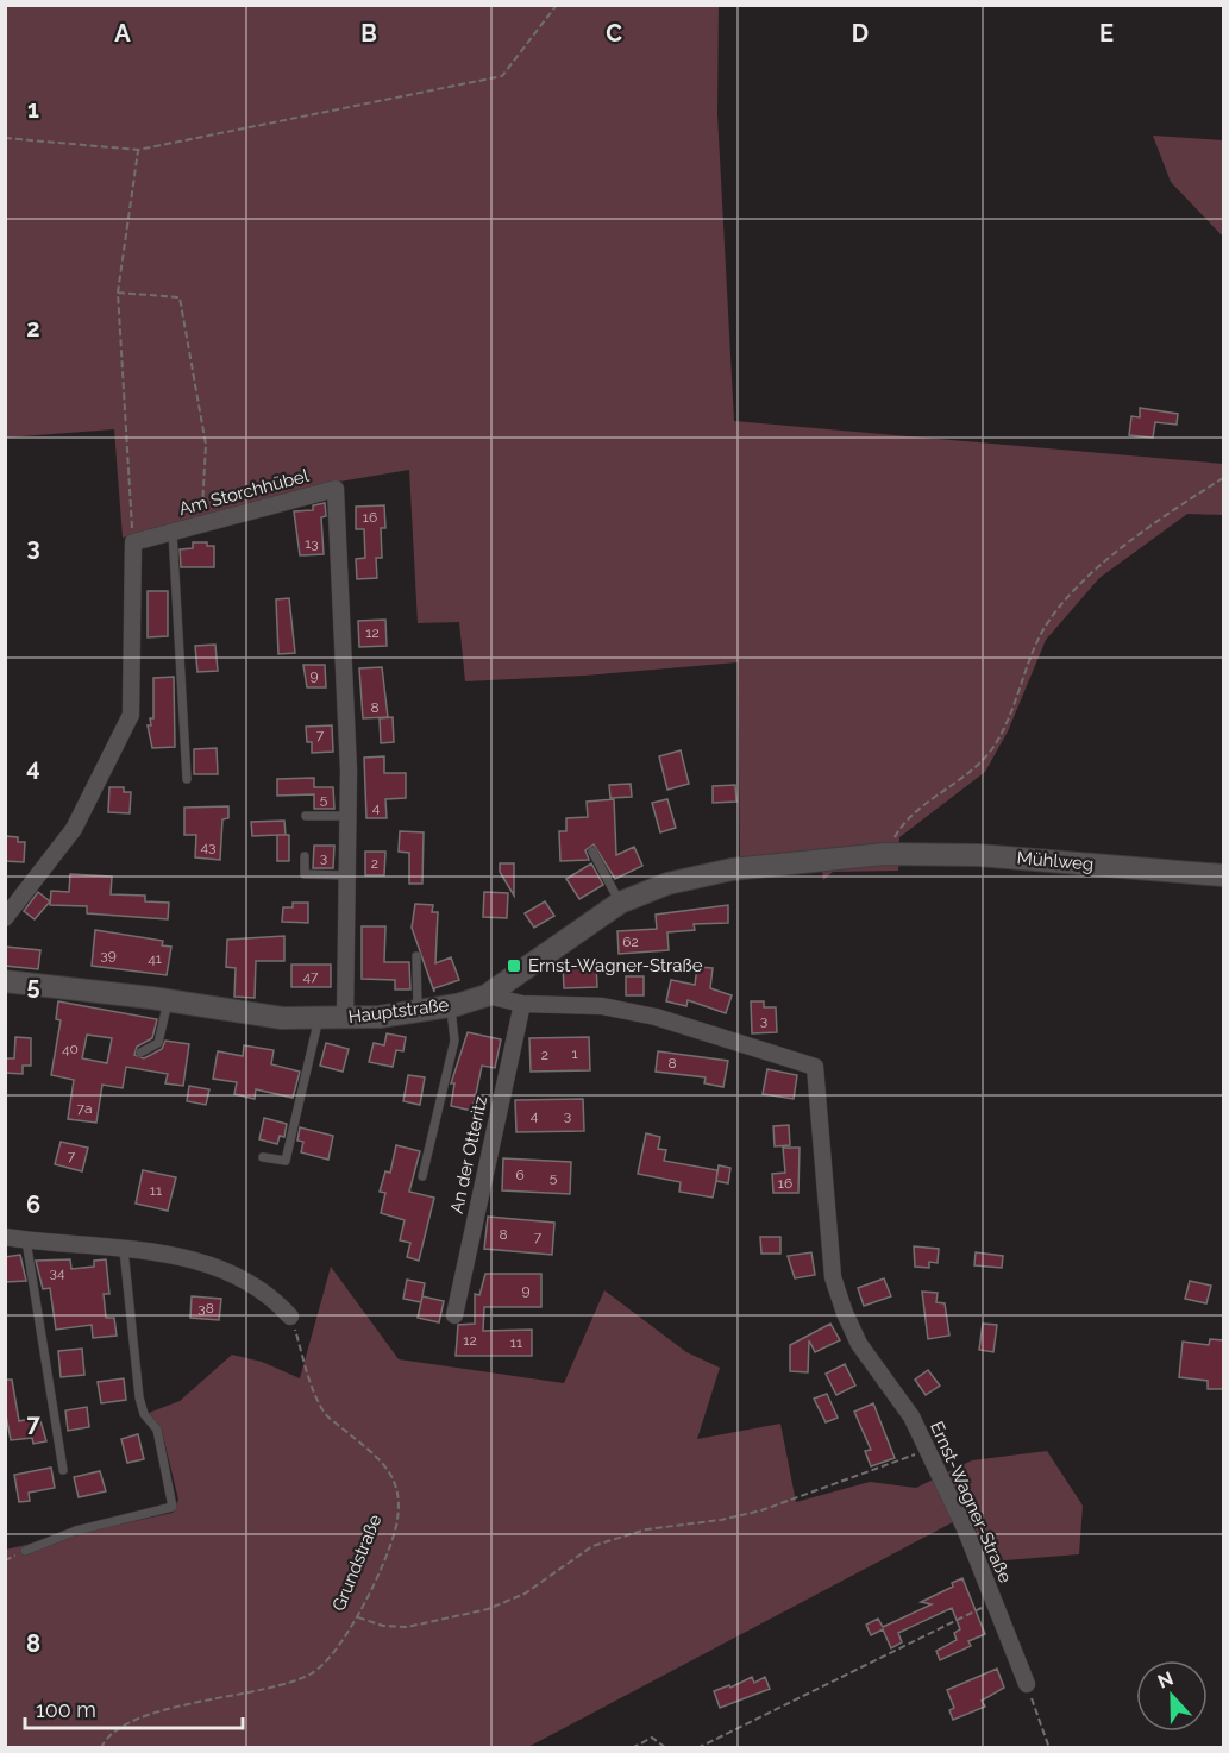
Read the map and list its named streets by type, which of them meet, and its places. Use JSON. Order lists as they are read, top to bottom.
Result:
{
  "streets": {
    "street": [
      "Am Storchhübel",
      "Mühlweg",
      "Hauptstraße",
      "An der Otteritz",
      "Ernst-Wagner-Straße"
    ],
    "path": ["Grundstraße"]
  },
  "crossings": [
    ["Am Storchhübel", "Hauptstraße"],
    ["Mühlweg", "Hauptstraße"],
    ["Hauptstraße", "Ernst-Wagner-Straße"],
    ["An der Otteritz", "Ernst-Wagner-Straße"]
  ],
  "places": {
    "transit": ["Ernst-Wagner-Straße"]
  },
  "house_numbers": [
    "16",
    "13",
    "12",
    "9",
    "8",
    "7",
    "5",
    "4",
    "43",
    "3",
    "2",
    "62",
    "39",
    "41",
    "47",
    "3",
    "40",
    "1",
    "2",
    "8",
    "7a",
    "4",
    "3",
    "7",
    "6",
    "5",
    "16",
    "11",
    "8",
    "7",
    "34",
    "9",
    "38",
    "12",
    "11"
  ],
  "scale_bar": "100 m",
  "north": "top",
  "grid": {
    "columns": [
      "A",
      "B",
      "C",
      "D",
      "E"
    ],
    "rows": [
      "1",
      "2",
      "3",
      "4",
      "5",
      "6",
      "7",
      "8"
    ]
  }
}
